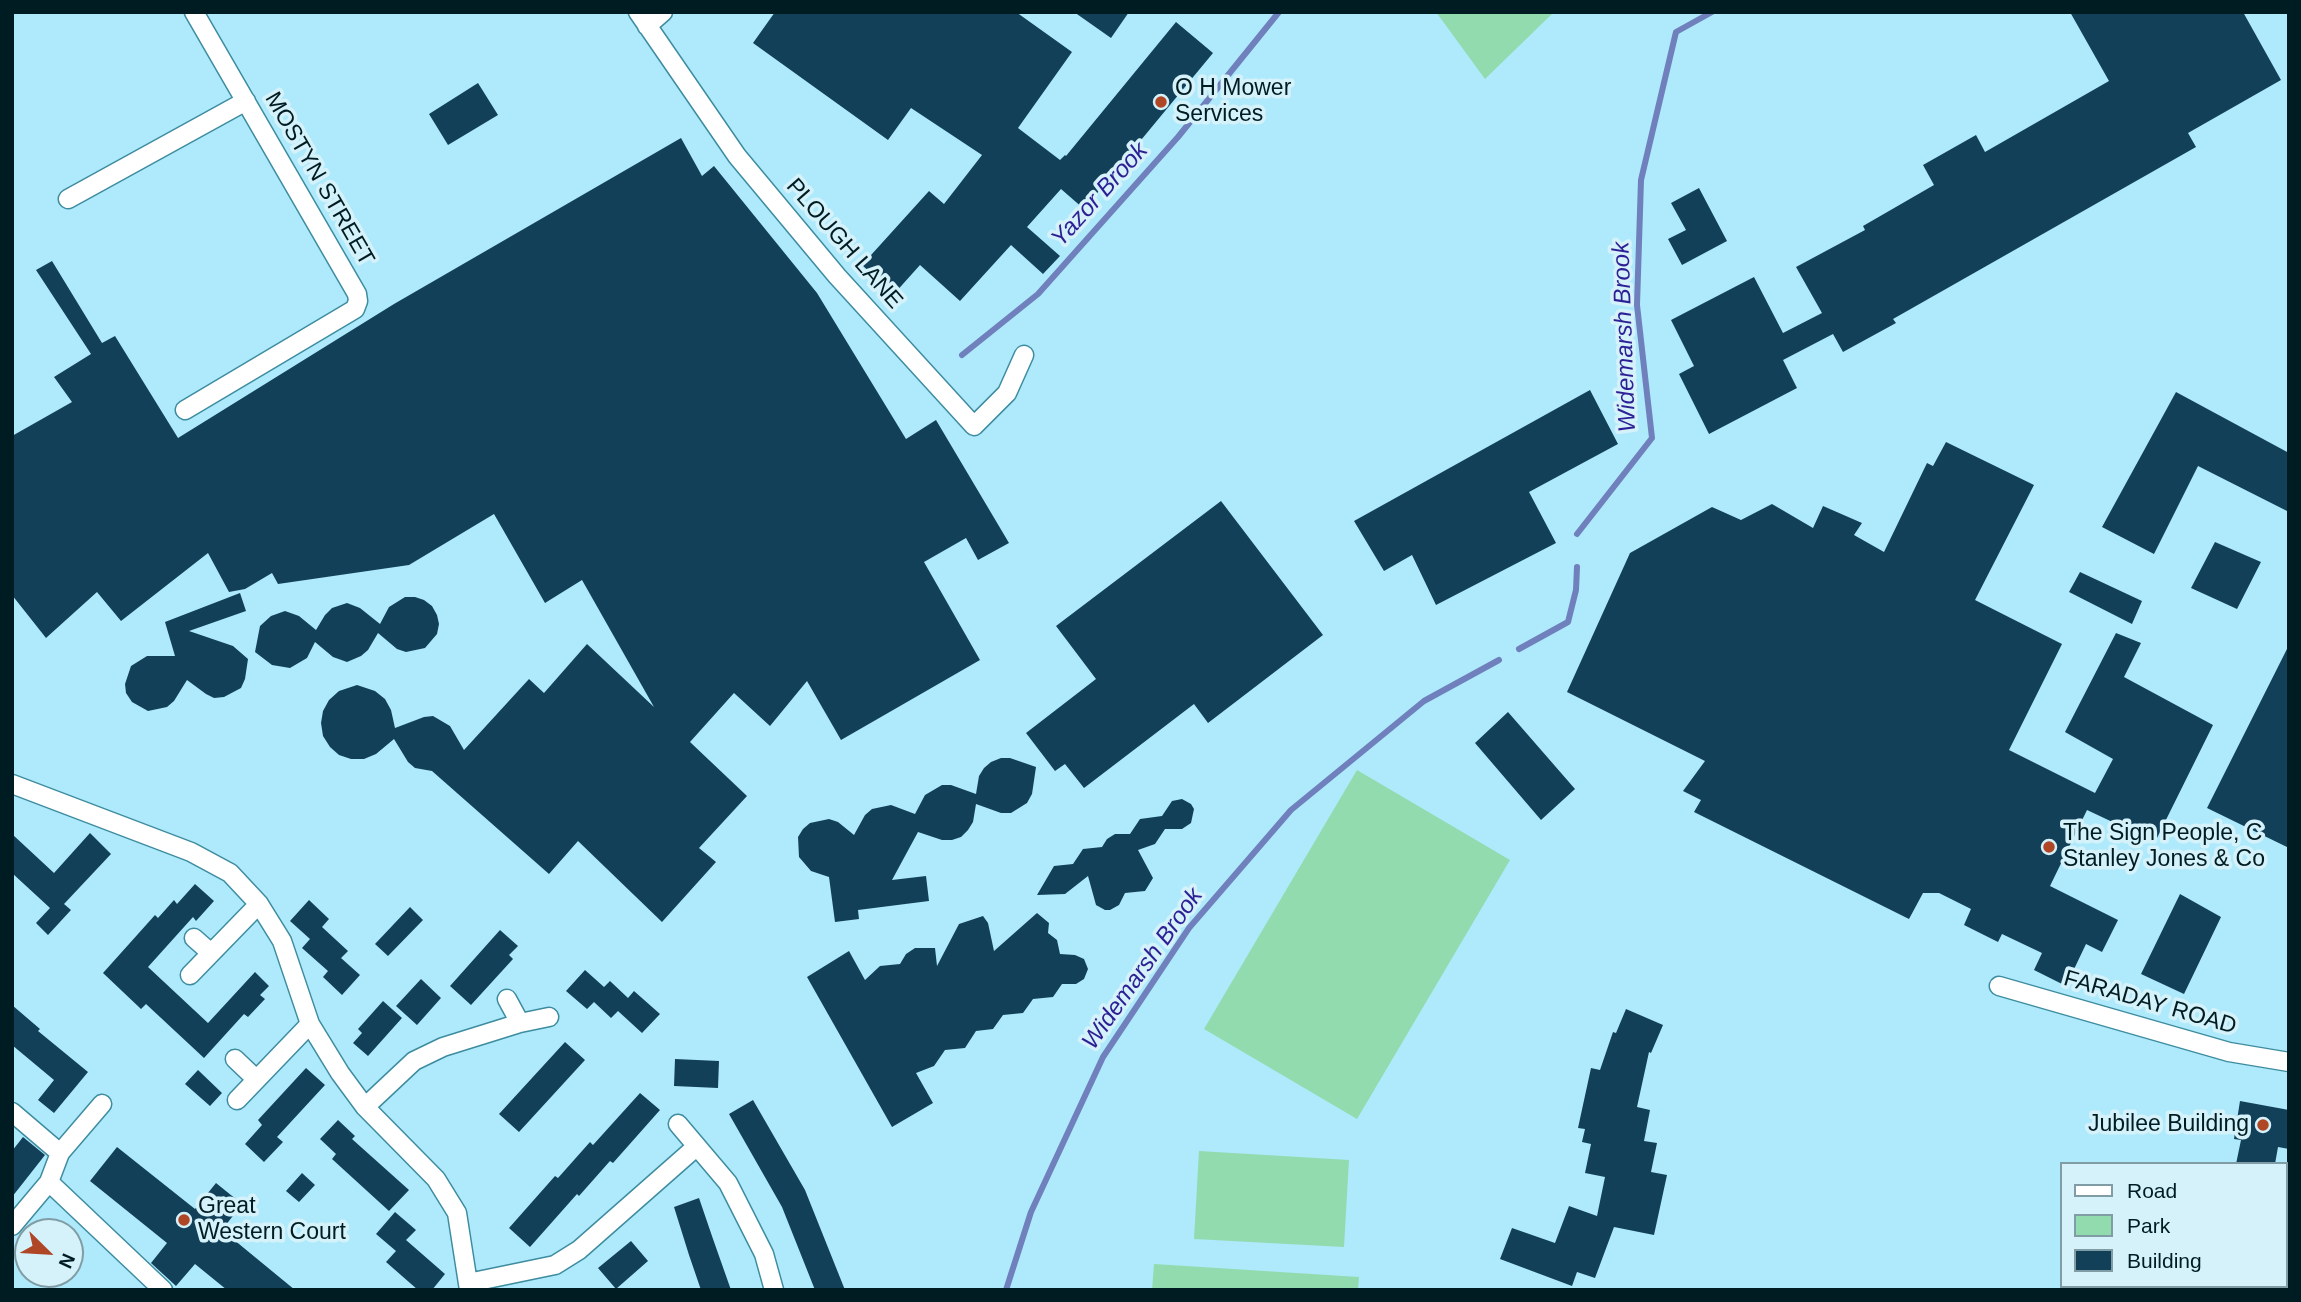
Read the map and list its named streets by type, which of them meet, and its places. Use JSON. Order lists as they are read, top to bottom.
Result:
{
  "streets": {
    "street": ["MOSTYN STREET", "PLOUGH LANE", "FARADAY ROAD"]
  },
  "water": ["Yazor Brook", "Widemarsh Brook"],
  "places": [
    "O H Mower Services",
    "The Sign People, C Stanley Jones & Co",
    "Jubilee Building",
    "Great Western Court"
  ],
  "legend": ["Road", "Park", "Building"],
  "north": "bottom right"
}
